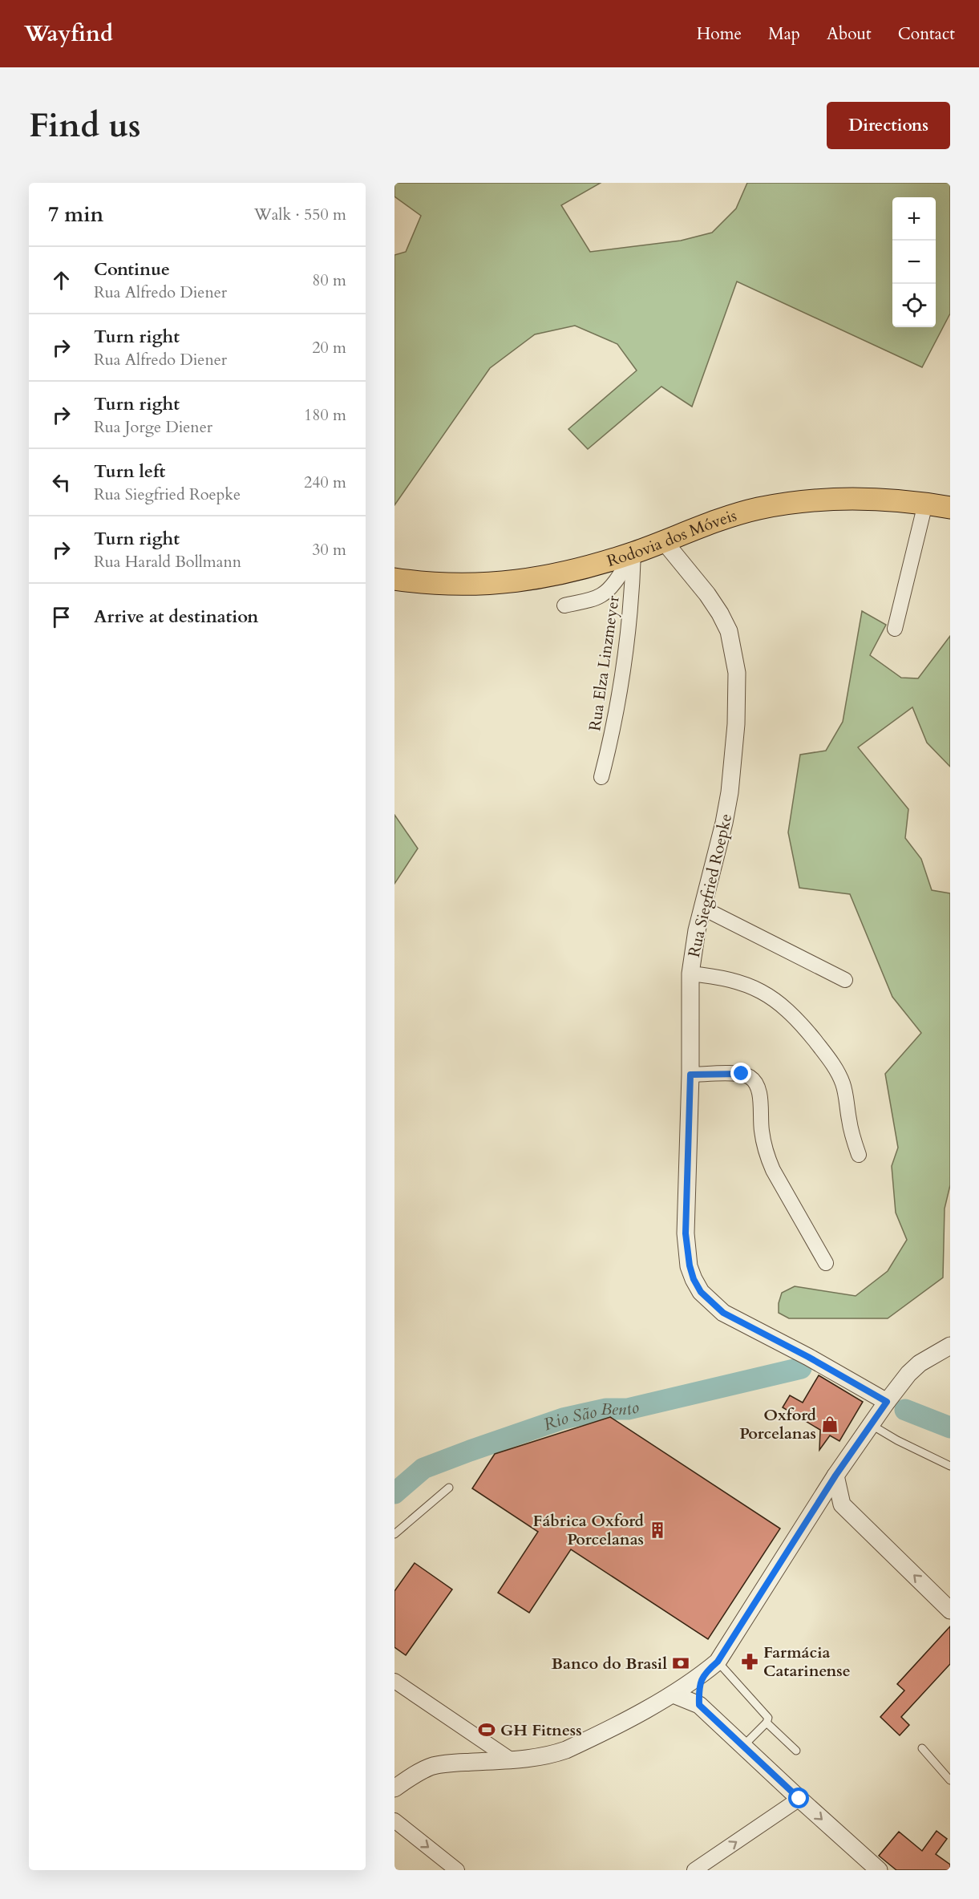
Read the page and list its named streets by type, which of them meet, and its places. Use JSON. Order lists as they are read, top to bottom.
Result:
{
  "streets": {
    "main road": ["Rodovia dos Móveis"],
    "street": ["Rua Elza Linzmeyer", "Rua Siegfried Roepke"]
  },
  "crossings": [
    ["Rodovia dos Móveis", "Rua Elza Linzmeyer"],
    ["Rodovia dos Móveis", "Rua Siegfried Roepke"]
  ],
  "water": ["Rio São Bento"],
  "places": {
    "shop": ["Oxford Porcelanas"],
    "building": ["Fábrica Oxford Porcelanas"],
    "pharmacy": ["Farmácia Catarinense"],
    "bank": ["Banco do Brasil"],
    "sports": ["GH Fitness"]
  },
  "page": {
    "header": "Wayfind",
    "nav": [
      "Home",
      "Map",
      "About",
      "Contact"
    ],
    "buttons": "Directions",
    "title": "Find us",
    "heading": ["7 min", "Walk · 550 m"],
    "map_buttons": ["+", "−"],
    "list": [
      ["Continue", "Rua Alfredo Diener", "80 m"],
      ["Turn right", "Rua Alfredo Diener", "20 m"],
      ["Turn right", "Rua Jorge Diener", "180 m"],
      ["Turn left", "Rua Siegfried Roepke", "240 m"],
      ["Turn right", "Rua Harald Bollmann", "30 m"],
      "Arrive at destination"
    ]
  }
}
